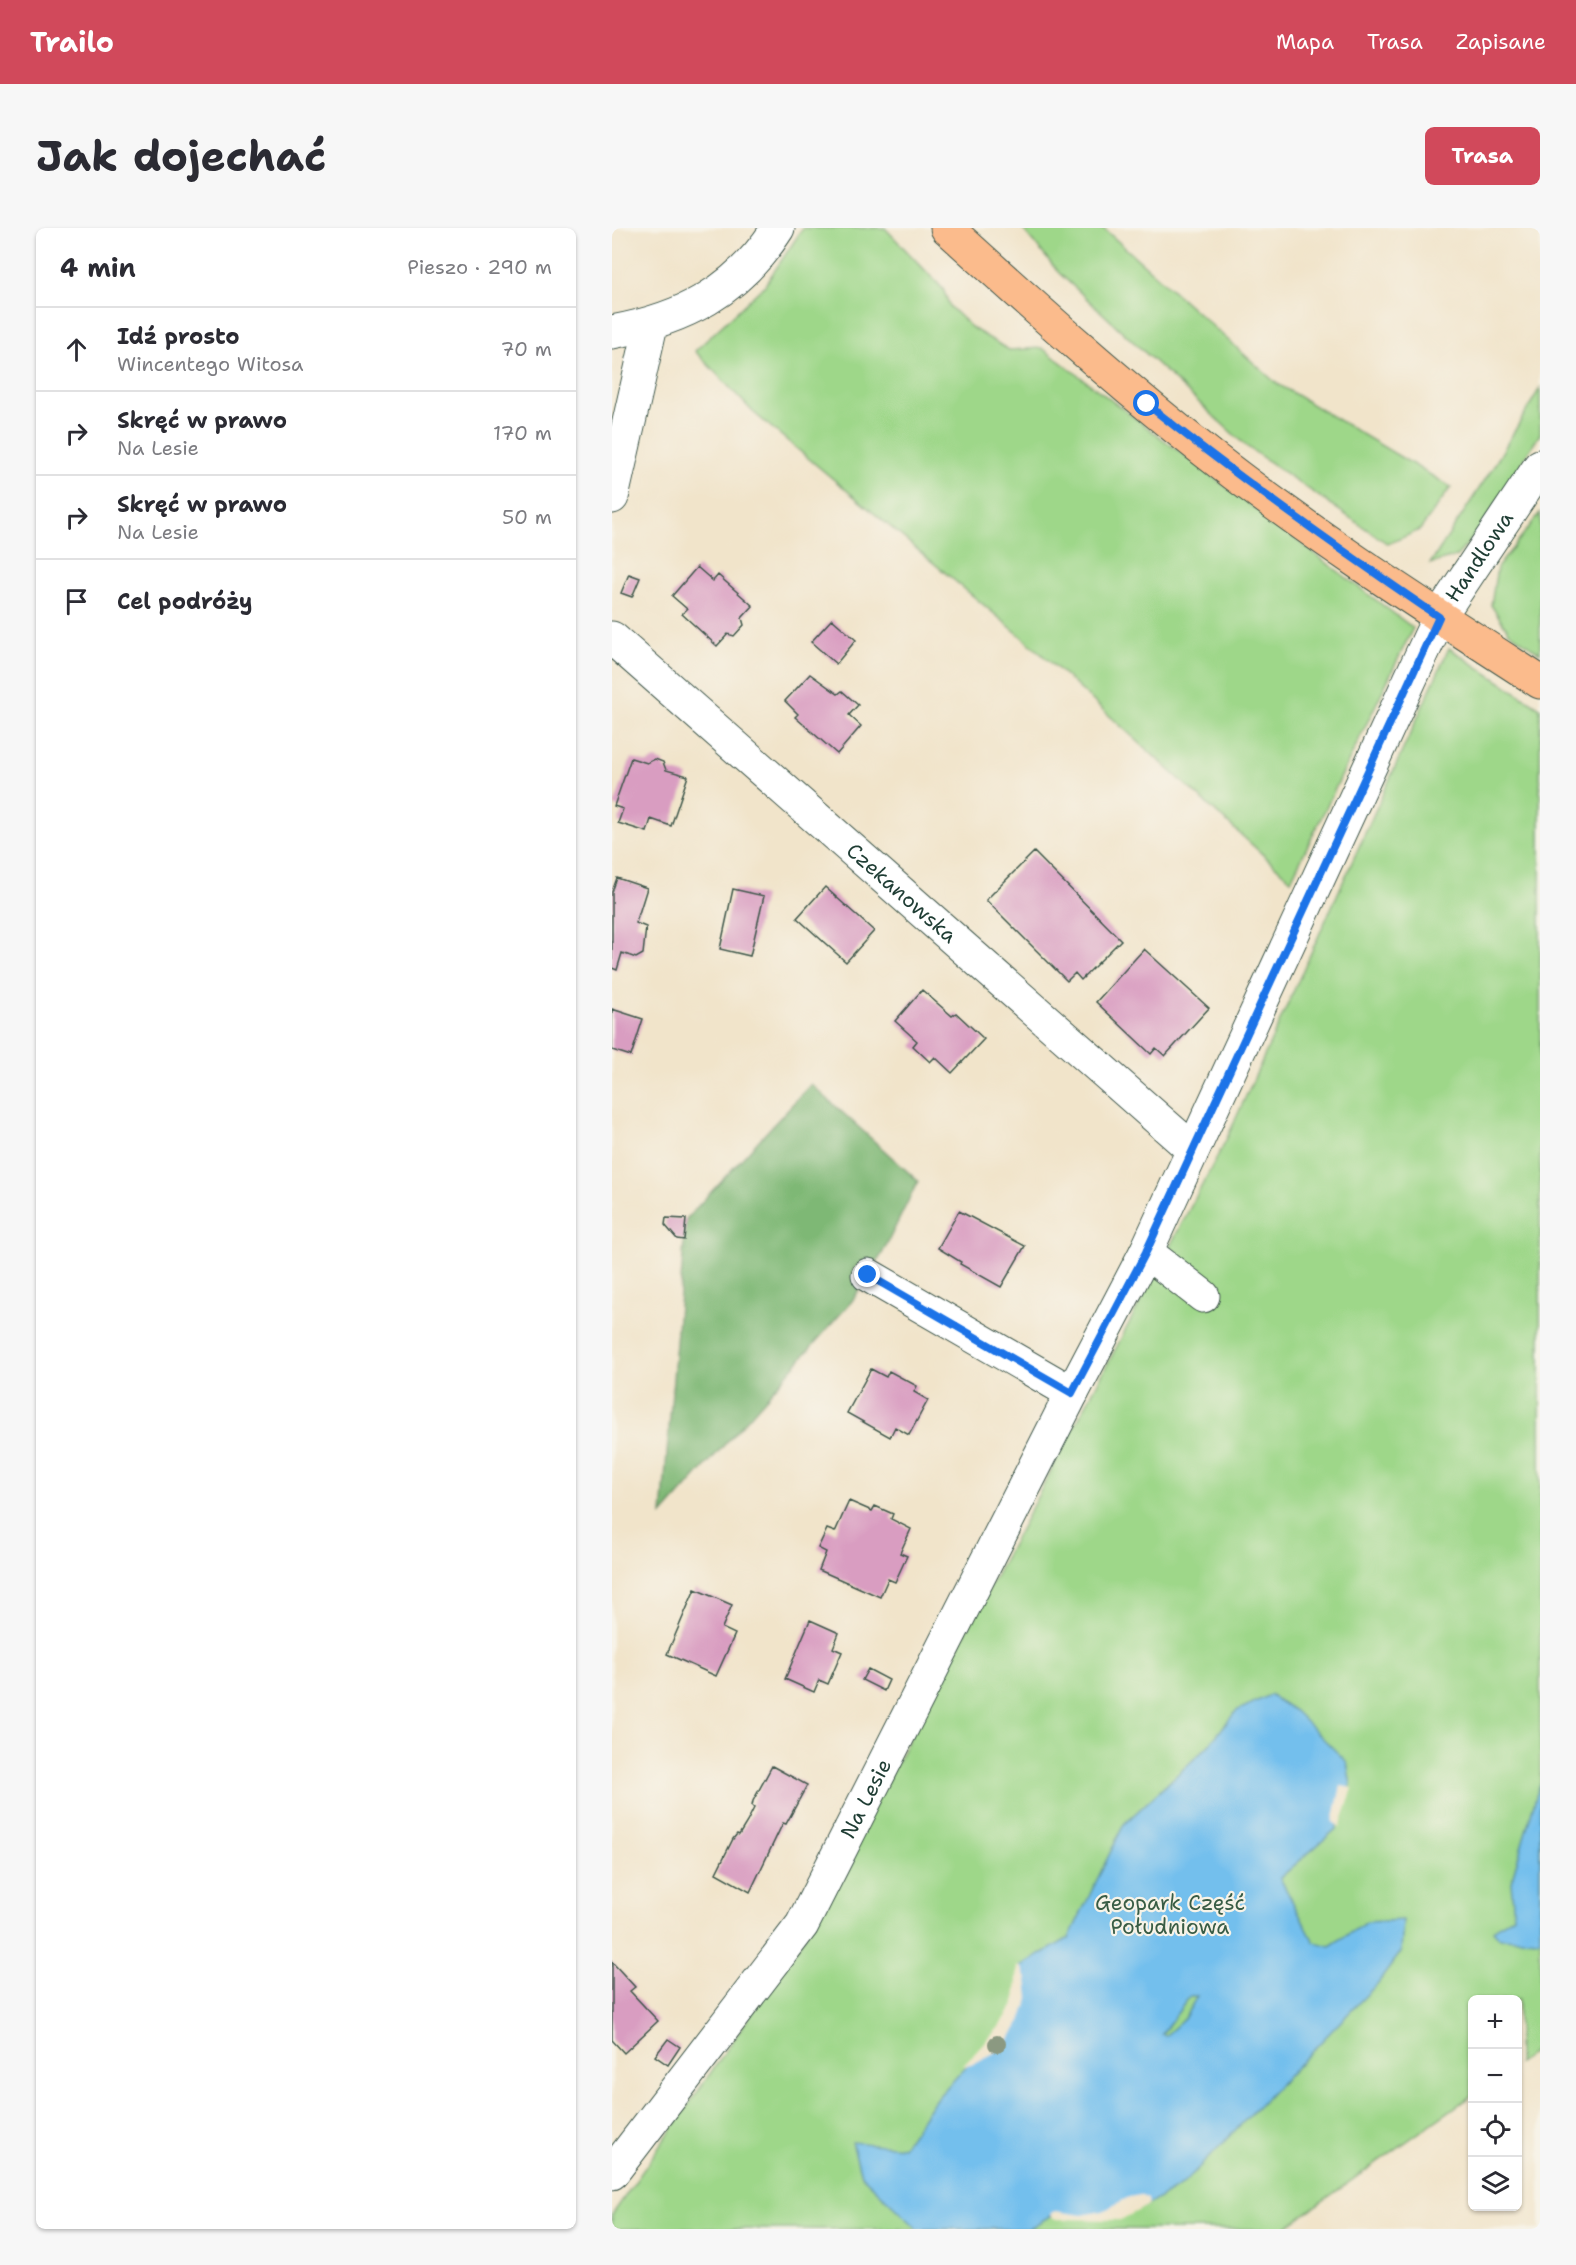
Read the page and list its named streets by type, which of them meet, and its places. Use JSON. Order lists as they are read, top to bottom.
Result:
{
  "streets": {
    "street": ["Handlowa", "Czekanowska", "Na Lesie"]
  },
  "crossings": [
    ["Handlowa", "Na Lesie"],
    ["Czekanowska", "Na Lesie"]
  ],
  "parks": ["Geopark Część Południowa"],
  "page": {
    "header": "Trailo",
    "nav": ["Mapa", "Trasa", "Zapisane"],
    "buttons": "Trasa",
    "title": "Jak dojechać",
    "heading": ["4 min", "Pieszo · 290 m"],
    "list": [
      ["Idź prosto", "Wincentego Witosa", "70 m"],
      ["Skręć w prawo", "Na Lesie", "170 m"],
      ["Skręć w prawo", "Na Lesie", "50 m"],
      "Cel podróży"
    ],
    "map_buttons": ["+", "−"]
  }
}
